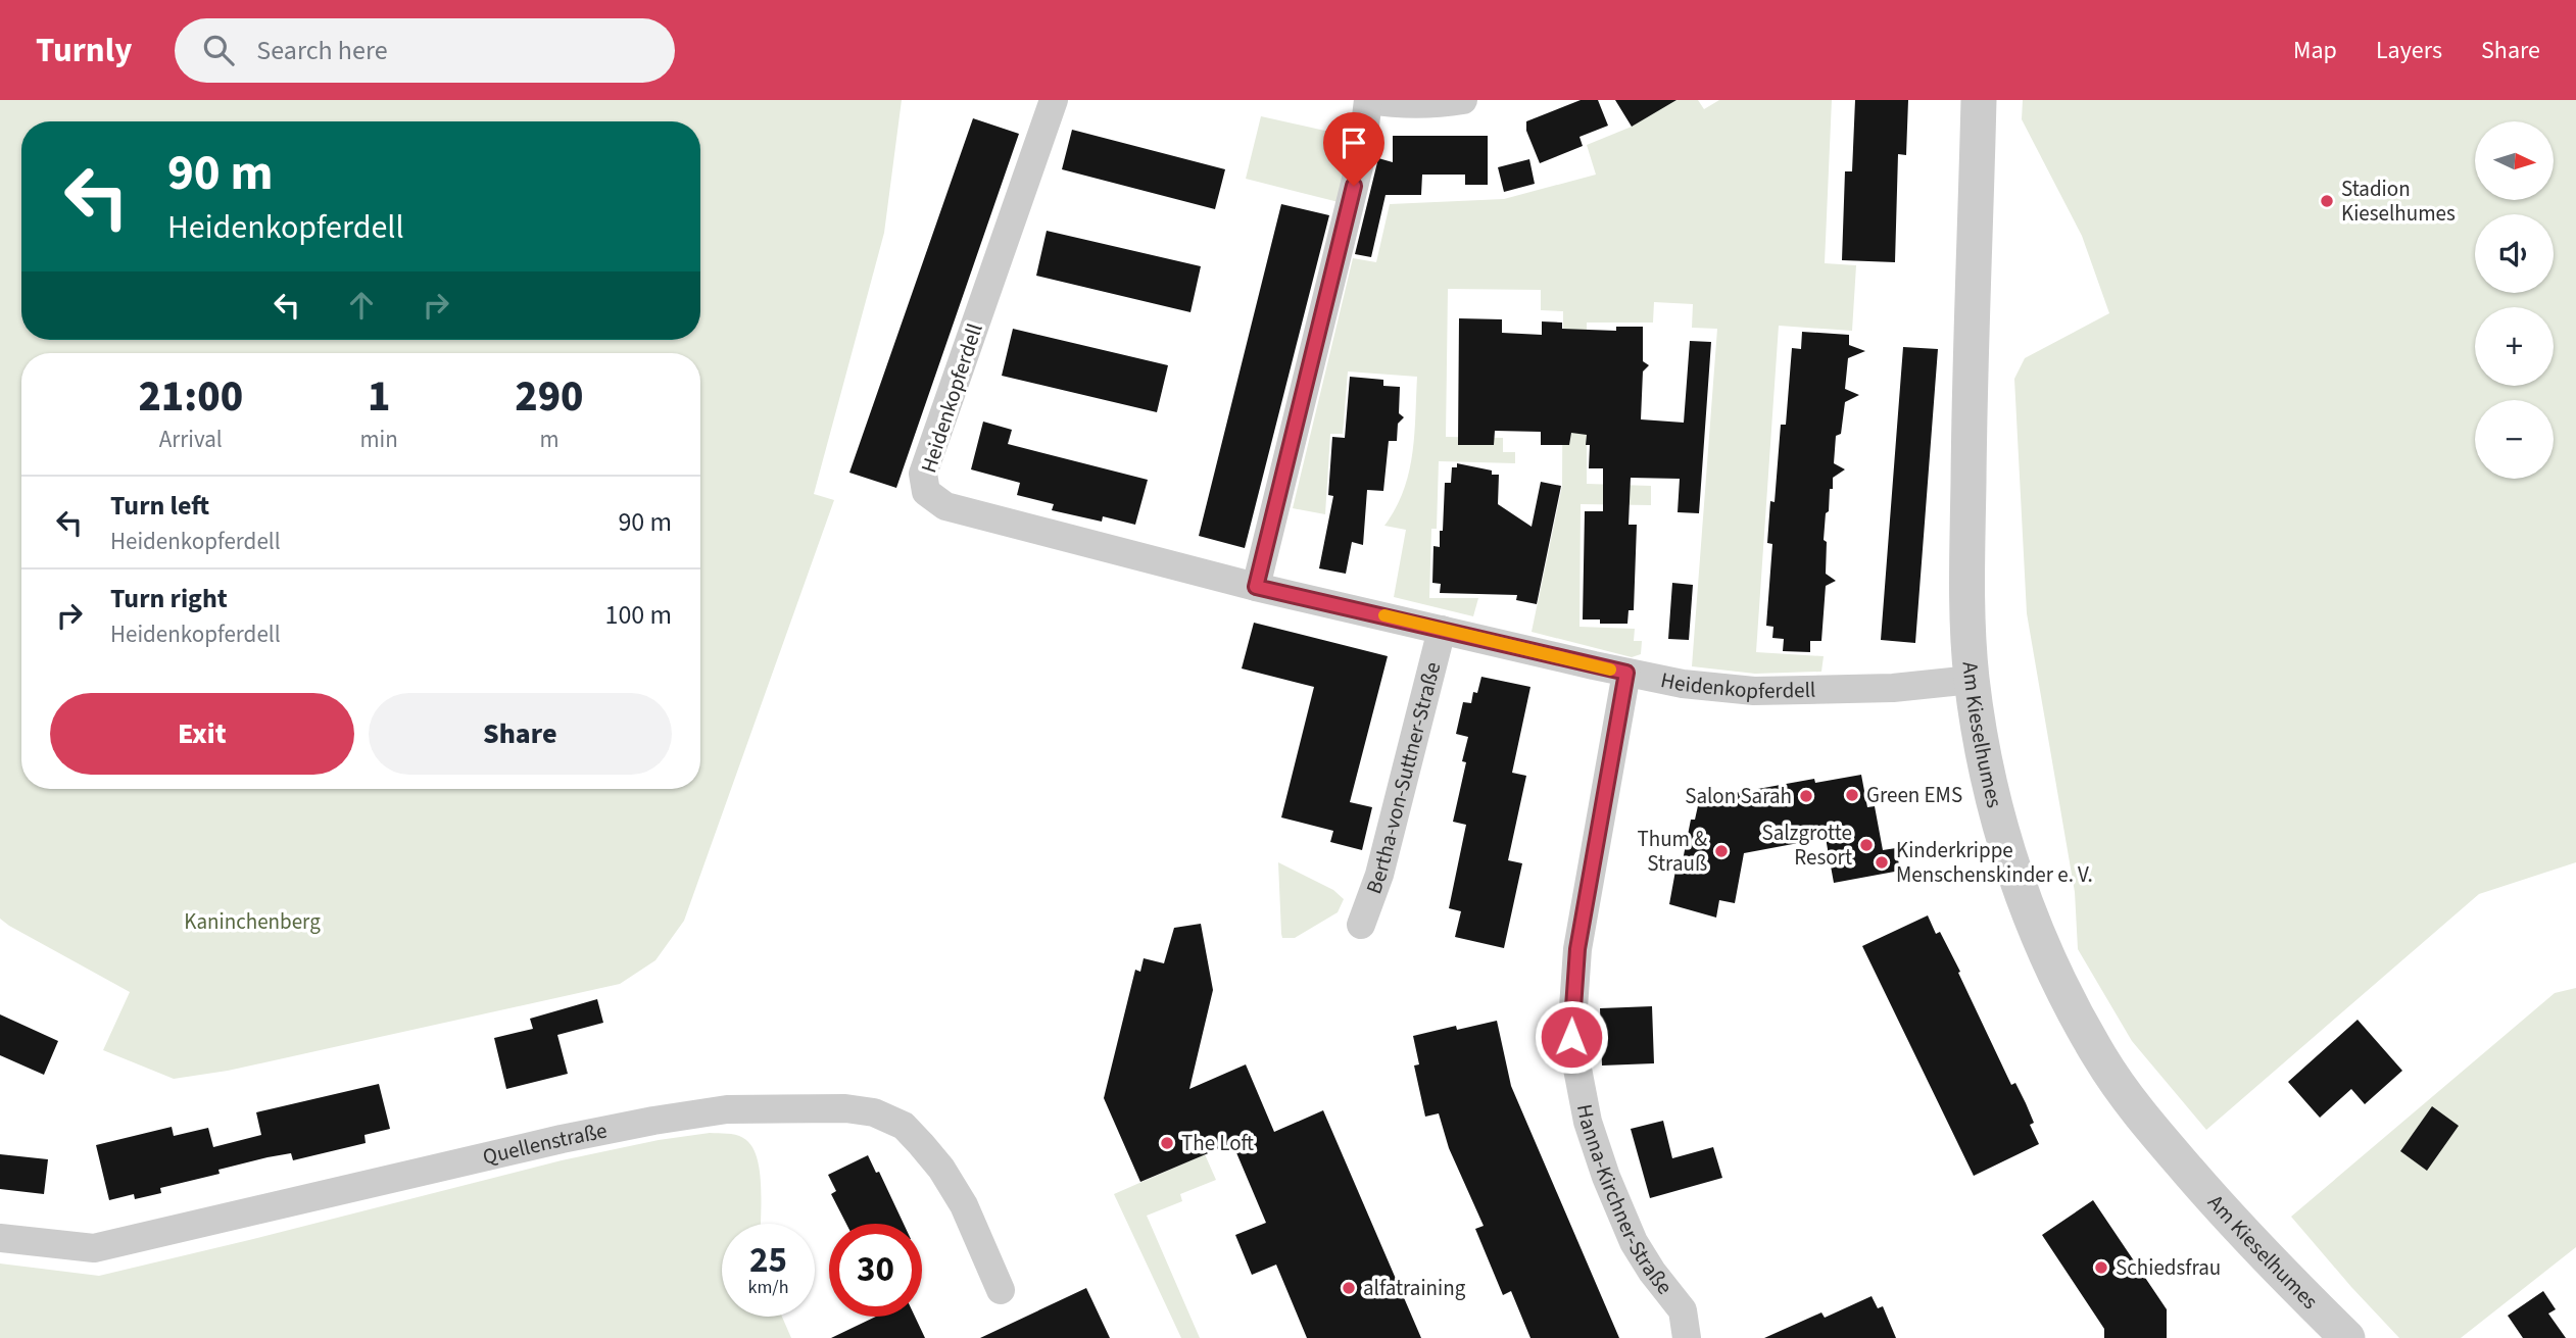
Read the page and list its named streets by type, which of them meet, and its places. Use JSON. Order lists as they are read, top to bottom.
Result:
{
  "streets": {
    "street": [
      "Heidenkopferdell",
      "Am Kieselhumes",
      "Bertha-von-Suttner-Straße",
      "Quellenstraße",
      "Hanna-Kirchner-Straße"
    ]
  },
  "crossings": [
    ["Heidenkopferdell", "Am Kieselhumes"],
    ["Heidenkopferdell", "Bertha-von-Suttner-Straße"],
    ["Heidenkopferdell", "Hanna-Kirchner-Straße"]
  ],
  "parks": ["Kaninchenberg"],
  "places": [
    "Stadion Kieselhumes",
    "Green EMS",
    "Salon Sarah",
    "Salzgrotte Resort",
    "Thum & Strauß",
    "Kinderkrippe Menschenskinder e. V.",
    "The Loft",
    "Schiedsfrau",
    "alfatraining"
  ],
  "north": "right",
  "page": {
    "header": "Turnly",
    "search": "Search here",
    "nav": ["Map", "Layers", "Share"],
    "map_buttons": ["+", "−"],
    "turn": ["90 m", "Heidenkopferdell"],
    "eta": [
      "21:00",
      "Arrival",
      "1",
      "min",
      "290",
      "m"
    ],
    "list": [
      {
        "name": "Turn left",
        "note": "Heidenkopferdell",
        "value": "90 m"
      },
      {
        "name": "Turn right",
        "note": "Heidenkopferdell",
        "value": "100 m"
      }
    ],
    "buttons": ["Exit", "Share"],
    "speed": "25 km/h",
    "limit": "30"
  }
}
